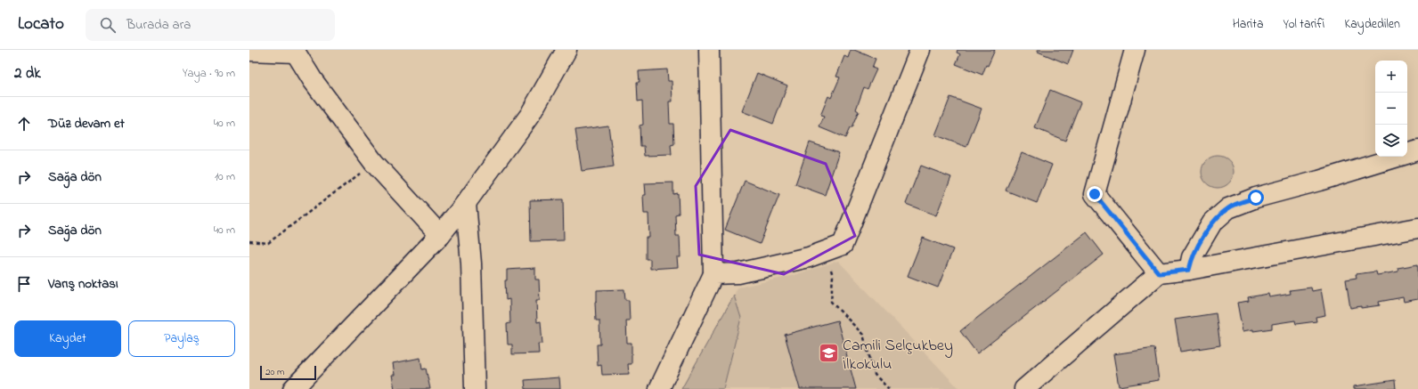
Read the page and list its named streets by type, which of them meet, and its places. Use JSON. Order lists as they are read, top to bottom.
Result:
{
  "places": {
    "school or university": ["Camili Selçukbey İlkokulu"]
  },
  "scale_bar": "20 m",
  "page": {
    "header": "Locato",
    "search": "Burada ara",
    "nav": ["Harita", "Yol tarifi", "Kaydedilen"],
    "heading": ["2 dk", "Yaya · 90 m"],
    "map_buttons": ["+", "−"],
    "list": [
      ["Düz devam et", "40 m"],
      ["Sağa dön", "10 m"],
      ["Sağa dön", "40 m"],
      "Varış noktası"
    ],
    "buttons": ["Kaydet", "Paylaş"],
    "scale": "20 m"
  }
}
